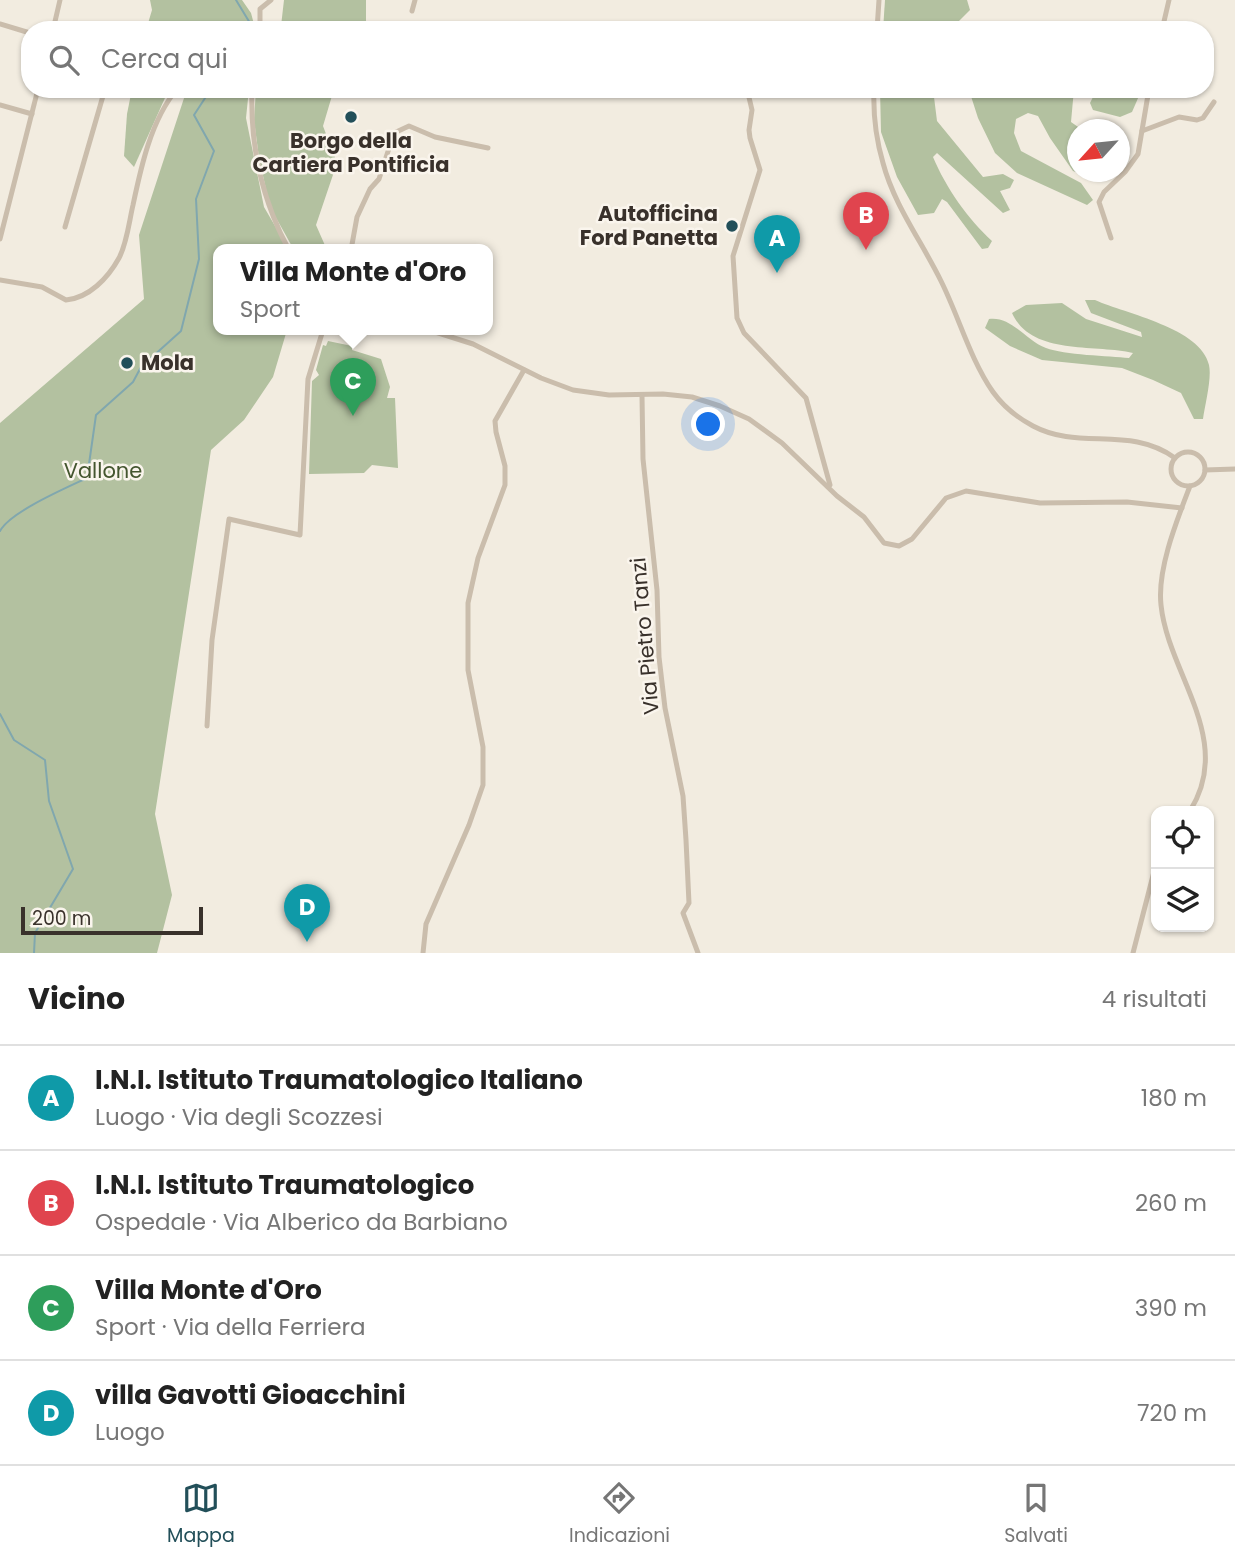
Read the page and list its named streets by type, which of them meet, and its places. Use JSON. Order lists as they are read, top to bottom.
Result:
{
  "streets": {
    "street": ["Via Pietro Tanzi"]
  },
  "parks": ["Vallone"],
  "places": ["Borgo della Cartiera Pontificia", "Autofficina Ford Panetta", "Mola"],
  "scale_bar": "200 m",
  "north": "bottom left",
  "page": {
    "search": "Cerca qui",
    "pins": [
      "B",
      "A",
      "C",
      "D"
    ],
    "popup": ["Villa Monte d'Oro", "Sport"],
    "scale": "200 m",
    "heading": ["Vicino", "4 risultati"],
    "list": [
      {
        "mark": "A",
        "name": "I.N.I. Istituto Traumatologico Italiano",
        "note": "Luogo · Via degli Scozzesi",
        "value": "180 m"
      },
      {
        "mark": "B",
        "name": "I.N.I. Istituto Traumatologico",
        "note": "Ospedale · Via Alberico da Barbiano",
        "value": "260 m"
      },
      {
        "mark": "C",
        "name": "Villa Monte d'Oro",
        "note": "Sport · Via della Ferriera",
        "value": "390 m"
      },
      {
        "mark": "D",
        "name": "villa Gavotti Gioacchini",
        "note": "Luogo",
        "value": "720 m"
      }
    ],
    "nav": ["Mappa", "Indicazioni", "Salvati"]
  }
}
